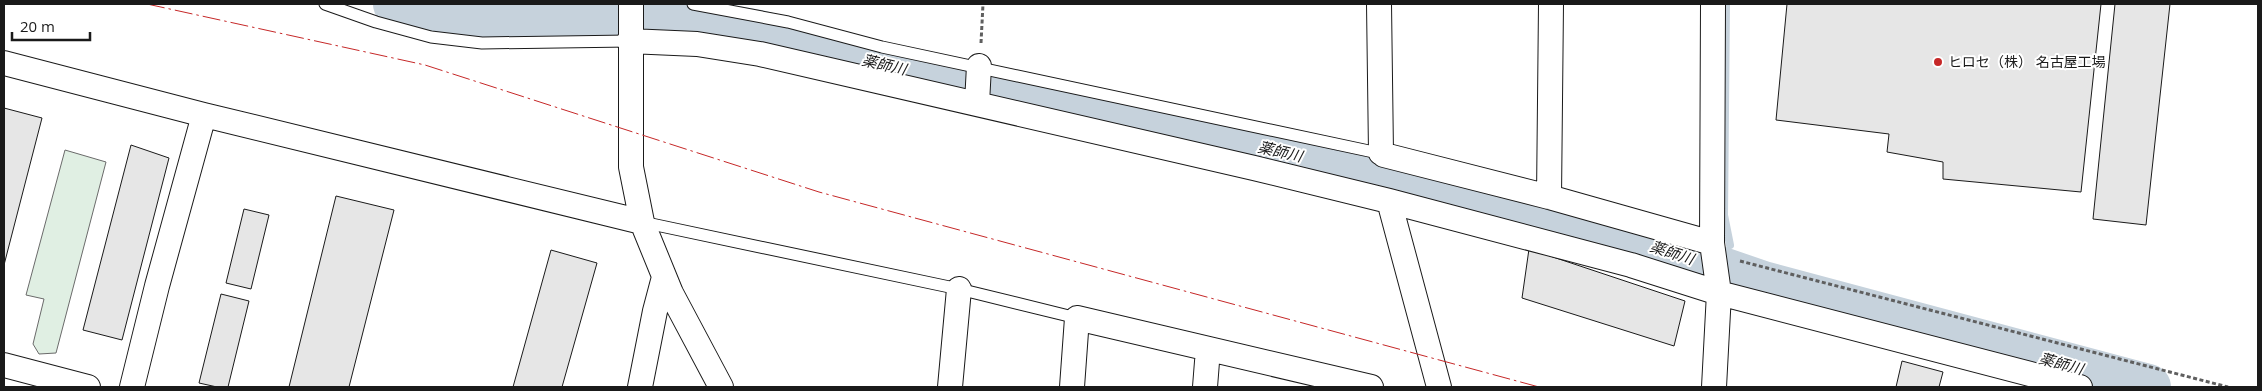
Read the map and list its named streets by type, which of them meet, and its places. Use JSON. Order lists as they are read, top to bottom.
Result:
{
  "water": ["薬師川"],
  "places": ["ヒロセ（株） 名古屋工場"],
  "scale_bar": "20 m"
}
